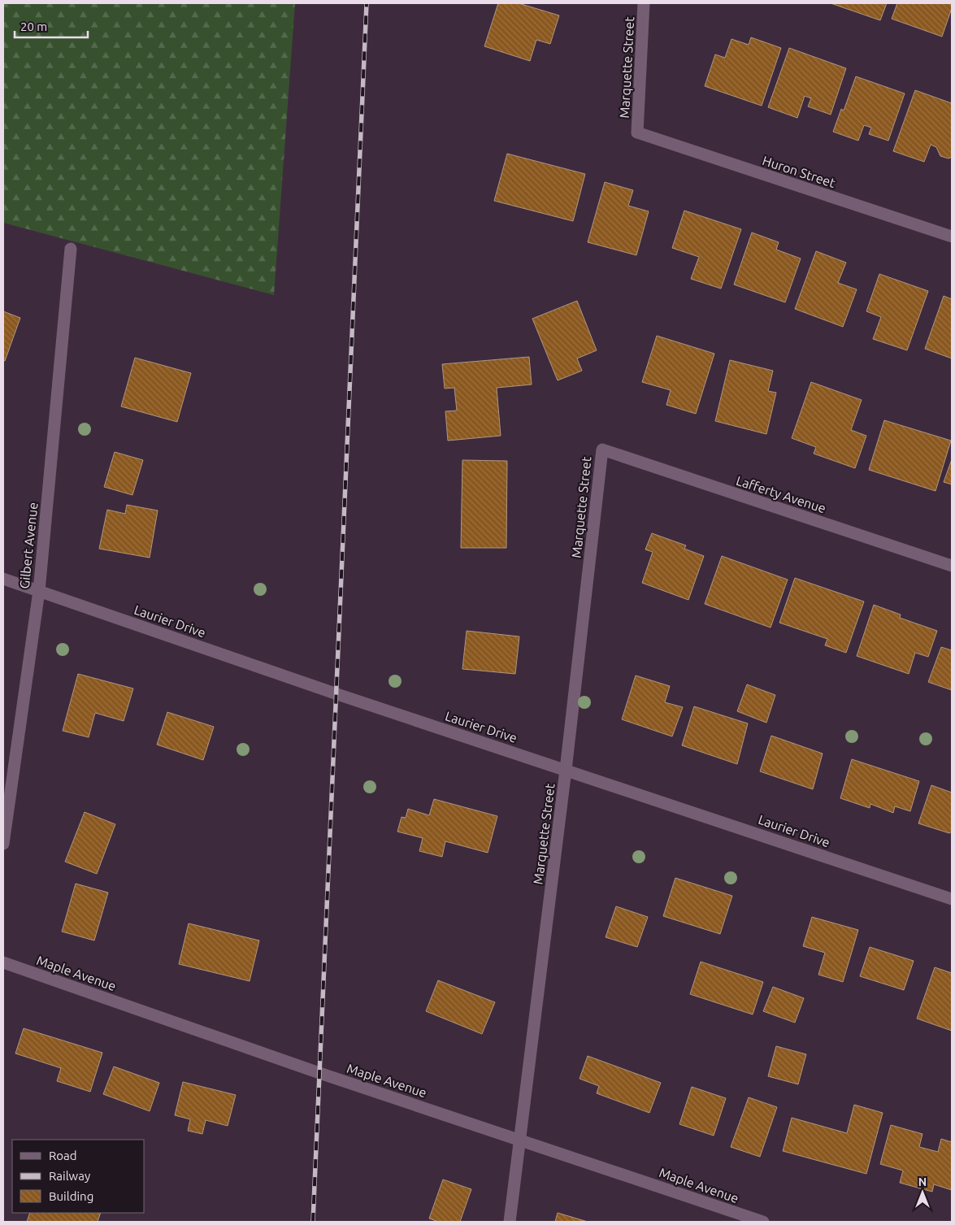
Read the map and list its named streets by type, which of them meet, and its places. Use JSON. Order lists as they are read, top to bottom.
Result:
{
  "streets": {
    "street": [
      "Marquette Street",
      "Huron Street",
      "Lafferty Avenue",
      "Gilbert Avenue",
      "Laurier Drive",
      "Maple Avenue"
    ]
  },
  "crossings": [
    ["Marquette Street", "Huron Street"],
    ["Marquette Street", "Lafferty Avenue"],
    ["Marquette Street", "Laurier Drive"],
    ["Marquette Street", "Maple Avenue"],
    ["Gilbert Avenue", "Laurier Drive"]
  ],
  "legend": ["Road", "Railway", "Building"],
  "scale_bar": "20 m",
  "north": "top"
}
